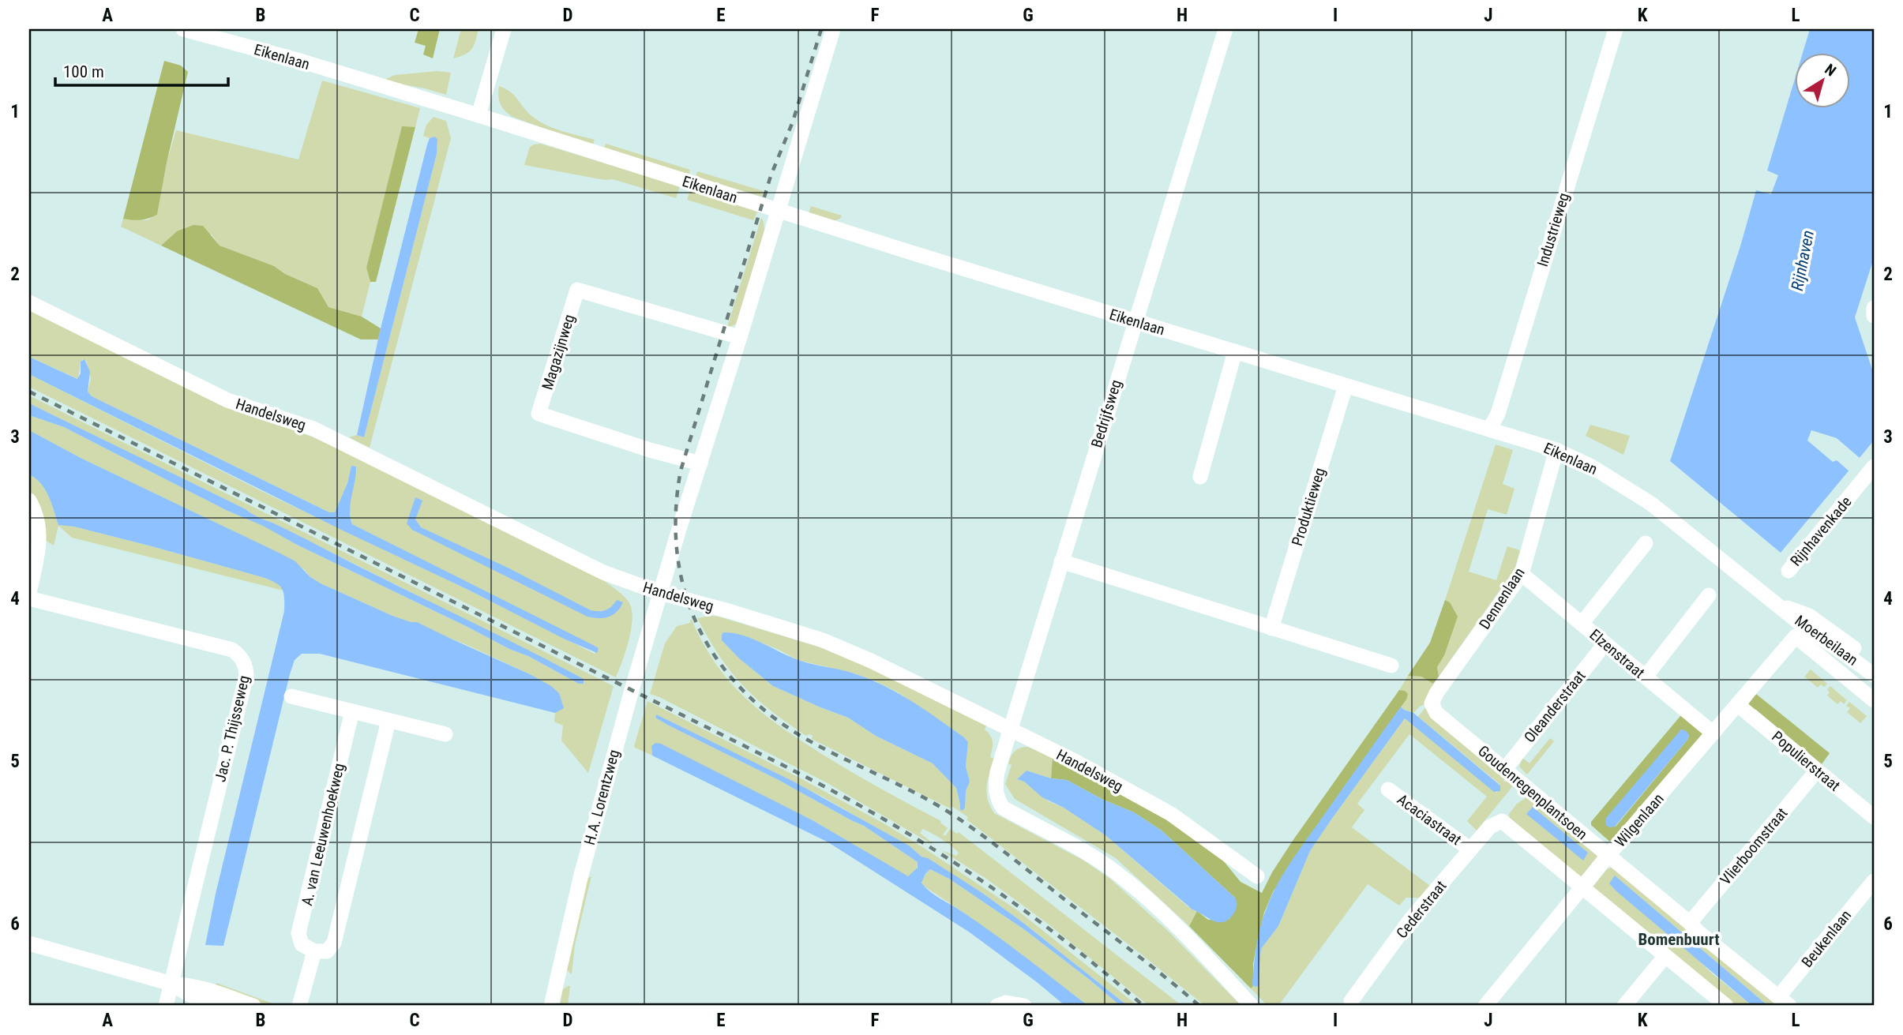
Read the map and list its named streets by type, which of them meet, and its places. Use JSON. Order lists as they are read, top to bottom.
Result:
{
  "streets": {
    "street": [
      "Eikenlaan",
      "Industrieweg",
      "Magazijnweg",
      "Bedrijfsweg",
      "Handelsweg",
      "Produktieweg",
      "Rijnhavenkade",
      "Dennenlaan",
      "Moerbeilaan",
      "Elzenstraat",
      "Oleanderstraat",
      "Jac. P. Thijsseweg",
      "Populierstraat",
      "Goudenregenplantsoen",
      "H.A. Lorentzweg",
      "Acaciastraat",
      "Wilgenlaan",
      "A. van Leeuwenhoekweg",
      "Vlierboomstraat",
      "Cederstraat",
      "Beukenlaan"
    ]
  },
  "crossings": [
    ["Eikenlaan", "Industrieweg"],
    ["Eikenlaan", "Bedrijfsweg"],
    ["Eikenlaan", "Produktieweg"],
    ["Eikenlaan", "Dennenlaan"],
    ["Eikenlaan", "Moerbeilaan"],
    ["Bedrijfsweg", "Handelsweg"],
    ["Handelsweg", "H.A. Lorentzweg"],
    ["Dennenlaan", "Elzenstraat"],
    ["Dennenlaan", "Goudenregenplantsoen"],
    ["Elzenstraat", "Oleanderstraat"],
    ["Elzenstraat", "Wilgenlaan"],
    ["Oleanderstraat", "Goudenregenplantsoen"],
    ["Populierstraat", "Wilgenlaan"],
    ["Populierstraat", "Vlierboomstraat"],
    ["Goudenregenplantsoen", "Wilgenlaan"],
    ["Goudenregenplantsoen", "Vlierboomstraat"],
    ["Goudenregenplantsoen", "Beukenlaan"],
    ["Acaciastraat", "Cederstraat"],
    ["Wilgenlaan", "Cederstraat"]
  ],
  "districts": ["Bomenbuurt"],
  "water": ["Rijnhaven"],
  "scale_bar": "100 m",
  "north": "top right",
  "grid": {
    "columns": [
      "A",
      "B",
      "C",
      "D",
      "E",
      "F",
      "G",
      "H",
      "I",
      "J",
      "K",
      "L"
    ],
    "rows": [
      "1",
      "2",
      "3",
      "4",
      "5",
      "6"
    ]
  }
}
